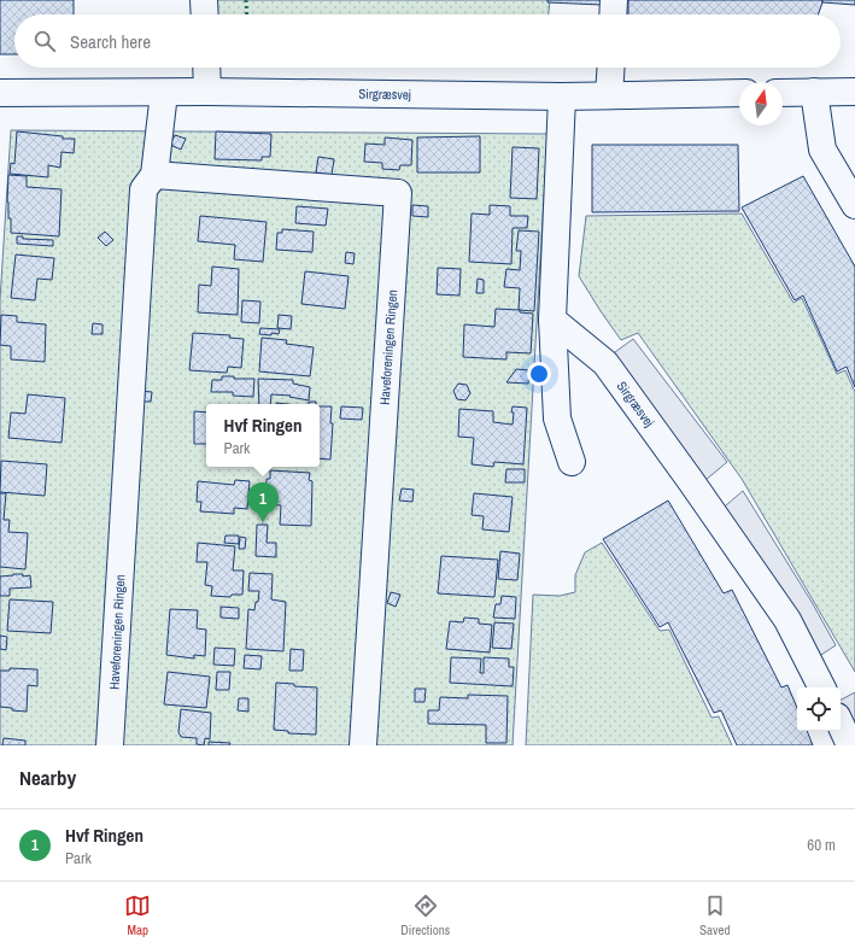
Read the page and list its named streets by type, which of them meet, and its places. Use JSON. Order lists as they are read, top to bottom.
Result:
{
  "streets": {
    "street": ["Sirgræsvej", "Haveforeningen Ringen"]
  },
  "crossings": [
    ["Sirgræsvej", "Haveforeningen Ringen"]
  ],
  "north": "top",
  "page": {
    "search": "Search here",
    "popup": ["Hvf Ringen", "Park"],
    "pins": "1",
    "heading": "Nearby",
    "list": [
      {
        "mark": "1",
        "name": "Hvf Ringen",
        "note": "Park",
        "value": "60 m"
      }
    ],
    "nav": ["Map", "Directions", "Saved"]
  }
}
